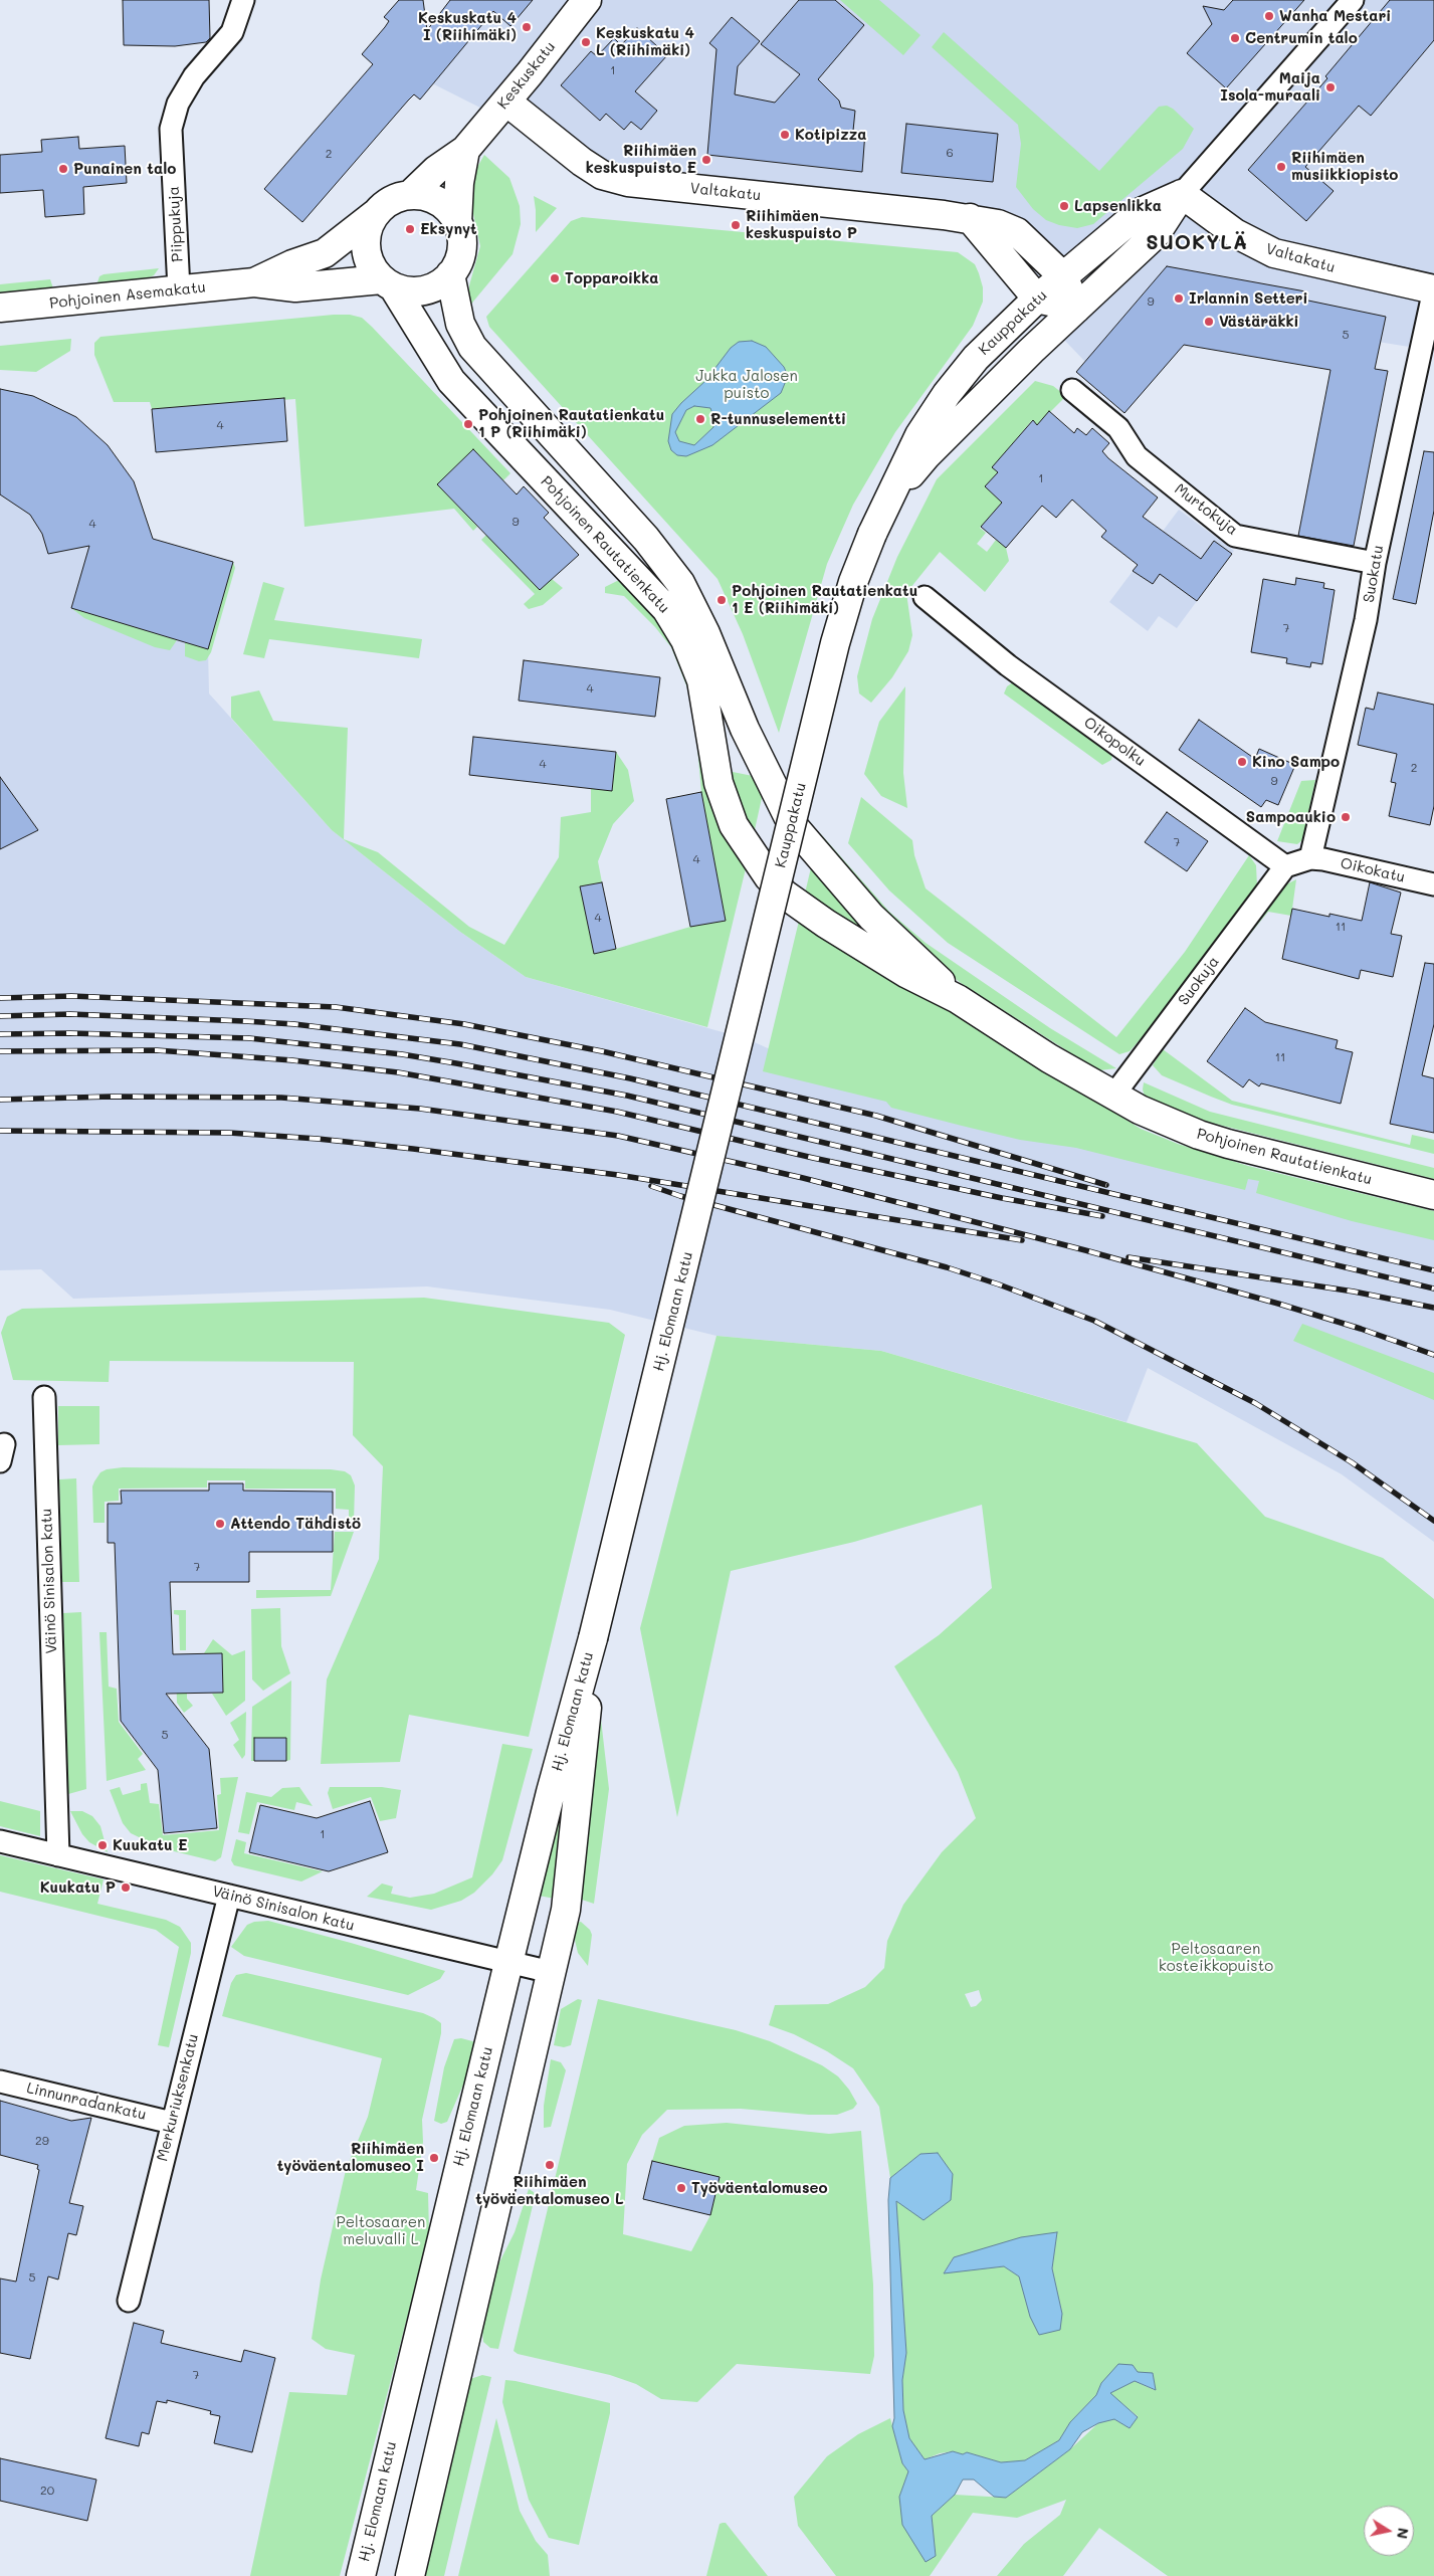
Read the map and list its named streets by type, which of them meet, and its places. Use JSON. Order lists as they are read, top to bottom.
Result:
{
  "streets": {
    "street": [
      "Keskuskatu",
      "Valtakatu",
      "Piippukuja",
      "Pohjoinen Asemakatu",
      "Kauppakatu",
      "Murtokuja",
      "Pohjoinen Rautatienkatu",
      "Suokatu",
      "Oikopolku",
      "Oikokatu",
      "Suokuja",
      "Hj. Elomaan katu",
      "Väinö Sinisalon katu",
      "Merkuriuksenkatu",
      "Linnunradankatu"
    ]
  },
  "crossings": [
    ["Keskuskatu", "Valtakatu"],
    ["Keskuskatu", "Pohjoinen Asemakatu"],
    ["Keskuskatu", "Pohjoinen Rautatienkatu"],
    ["Valtakatu", "Kauppakatu"],
    ["Valtakatu", "Suokatu"],
    ["Piippukuja", "Pohjoinen Asemakatu"],
    ["Pohjoinen Asemakatu", "Pohjoinen Rautatienkatu"],
    ["Kauppakatu", "Hj. Elomaan katu"],
    ["Murtokuja", "Suokatu"],
    ["Pohjoinen Rautatienkatu", "Suokuja"],
    ["Suokatu", "Oikokatu"],
    ["Oikopolku", "Suokuja"],
    ["Hj. Elomaan katu", "Väinö Sinisalon katu"],
    ["Väinö Sinisalon katu", "Merkuriuksenkatu"],
    ["Merkuriuksenkatu", "Linnunradankatu"]
  ],
  "districts": ["SUOKYLÄ"],
  "parks": ["Jukka Jalosen puisto", "Peltosaaren kosteikkopuisto", "Peltosaaren meluvalli L"],
  "places": [
    "Wanha Mestari",
    "Keskuskatu 4 I (Riihimäki)",
    "Centrumin talo",
    "Keskuskatu 4 L (Riihimäki)",
    "Maija Isola-muraali",
    "Kotipizza",
    "Riihimäen keskuspuisto E",
    "Riihimäen musiikkiopisto",
    "Punainen talo",
    "Lapsenlikka",
    "Riihimäen keskuspuisto P",
    "Eksynyt",
    "Topparoikka",
    "Irlannin Setteri",
    "Västäräkki",
    "R-tunnuselementti",
    "Pohjoinen Rautatienkatu 1 P (Riihimäki)",
    "Pohjoinen Rautatienkatu 1 E (Riihimäki)",
    "Kino Sampo",
    "Sampoaukio",
    "Attendo Tähdistö",
    "Kuukatu E",
    "Kuukatu P",
    "Riihimäen työväentalomuseo I",
    "Riihimäen työväentalomuseo L",
    "Työväentalomuseo"
  ],
  "house_numbers": [
    "1",
    "6",
    "2",
    "9",
    "5",
    "4",
    "1",
    "9",
    "4",
    "7",
    "4",
    "4",
    "2",
    "9",
    "7",
    "4",
    "4",
    "11",
    "11",
    "7",
    "5",
    "1",
    "29",
    "5",
    "7",
    "20"
  ],
  "north": "right"
}
